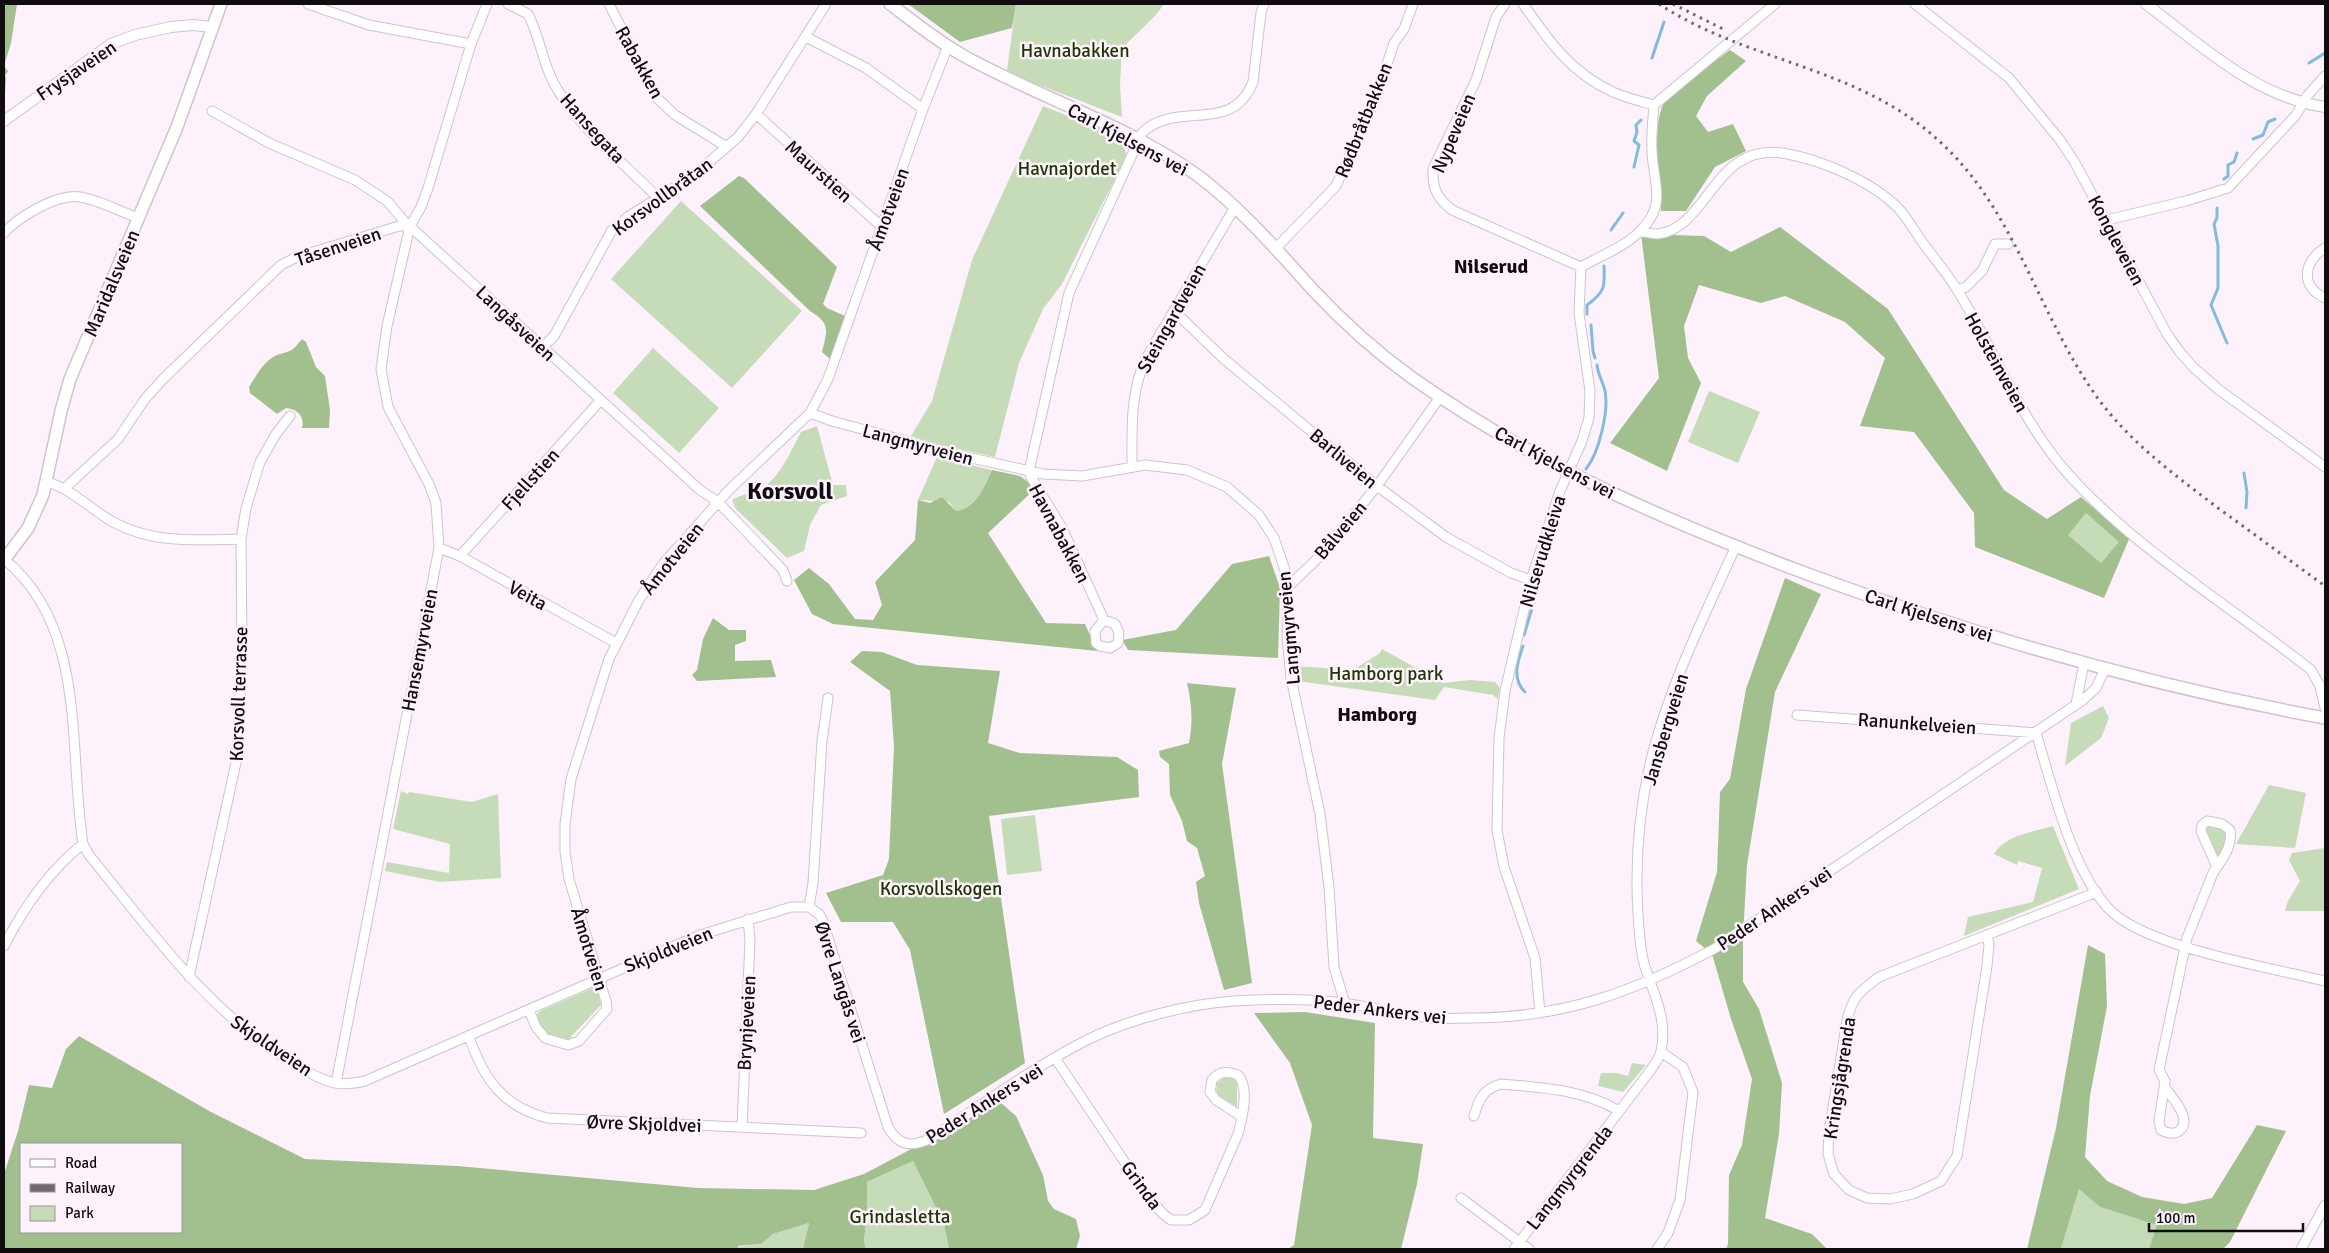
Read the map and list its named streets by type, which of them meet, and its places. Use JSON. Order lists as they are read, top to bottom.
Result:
{
  "streets": {
    "main road": ["Carl Kjelsens vei", "Maridalsveien"],
    "street": [
      "Rabakken",
      "Frysjaveien",
      "Rødbråtbakken",
      "Hansegata",
      "Nypeveien",
      "Maurstien",
      "Korsvollbråtan",
      "Åmotveien",
      "Kongleveien",
      "Tåsenveien",
      "Steingardveien",
      "Langåsveien",
      "Holsteinveien",
      "Langmyrveien",
      "Barliveien",
      "Fjellstien",
      "Bålveien",
      "Havnabakken",
      "Nilserudkleiva",
      "Veita",
      "Hansemyrveien",
      "Korsvoll terrasse",
      "Ranunkelveien",
      "Jansbergveien",
      "Peder Ankers vei",
      "Skjoldveien",
      "Øvre Langås vei",
      "Brynjeveien",
      "Kringsjågrenda",
      "Øvre Skjoldvei",
      "Langmyrgrenda",
      "Grinda"
    ]
  },
  "crossings": [
    ["Rabakken", "Korsvollbråtan"],
    ["Frysjaveien", "Maridalsveien"],
    ["Rødbråtbakken", "Carl Kjelsens vei"],
    ["Hansegata", "Korsvollbråtan"],
    ["Nypeveien", "Nilserudkleiva"],
    ["Carl Kjelsens vei", "Åmotveien"],
    ["Carl Kjelsens vei", "Steingardveien"],
    ["Carl Kjelsens vei", "Holsteinveien"],
    ["Carl Kjelsens vei", "Bålveien"],
    ["Carl Kjelsens vei", "Havnabakken"],
    ["Carl Kjelsens vei", "Nilserudkleiva"],
    ["Carl Kjelsens vei", "Jansbergveien"],
    ["Carl Kjelsens vei", "Peder Ankers vei"],
    ["Maurstien", "Korsvollbråtan"],
    ["Maurstien", "Åmotveien"],
    ["Korsvollbråtan", "Langåsveien"],
    ["Åmotveien", "Langåsveien"],
    ["Åmotveien", "Langmyrveien"],
    ["Åmotveien", "Veita"],
    ["Åmotveien", "Skjoldveien"],
    ["Tåsenveien", "Langåsveien"],
    ["Tåsenveien", "Hansemyrveien"],
    ["Maridalsveien", "Skjoldveien"],
    ["Steingardveien", "Langmyrveien"],
    ["Steingardveien", "Barliveien"],
    ["Langåsveien", "Fjellstien"],
    ["Langåsveien", "Hansemyrveien"],
    ["Langmyrveien", "Bålveien"],
    ["Langmyrveien", "Havnabakken"],
    ["Langmyrveien", "Peder Ankers vei"],
    ["Barliveien", "Bålveien"],
    ["Barliveien", "Nilserudkleiva"],
    ["Fjellstien", "Veita"],
    ["Nilserudkleiva", "Peder Ankers vei"],
    ["Veita", "Hansemyrveien"],
    ["Hansemyrveien", "Skjoldveien"],
    ["Korsvoll terrasse", "Skjoldveien"],
    ["Ranunkelveien", "Peder Ankers vei"],
    ["Jansbergveien", "Peder Ankers vei"],
    ["Peder Ankers vei", "Øvre Langås vei"],
    ["Peder Ankers vei", "Grinda"],
    ["Skjoldveien", "Øvre Langås vei"],
    ["Skjoldveien", "Brynjeveien"],
    ["Skjoldveien", "Øvre Skjoldvei"],
    ["Brynjeveien", "Øvre Skjoldvei"]
  ],
  "districts": ["Nilserud", "Korsvoll", "Hamborg"],
  "parks": [
    "Havnabakken",
    "Havnajordet",
    "Hamborg park",
    "Korsvollskogen",
    "Grindasletta"
  ],
  "legend": ["Road", "Railway", "Park"],
  "scale_bar": "100 m"
}
